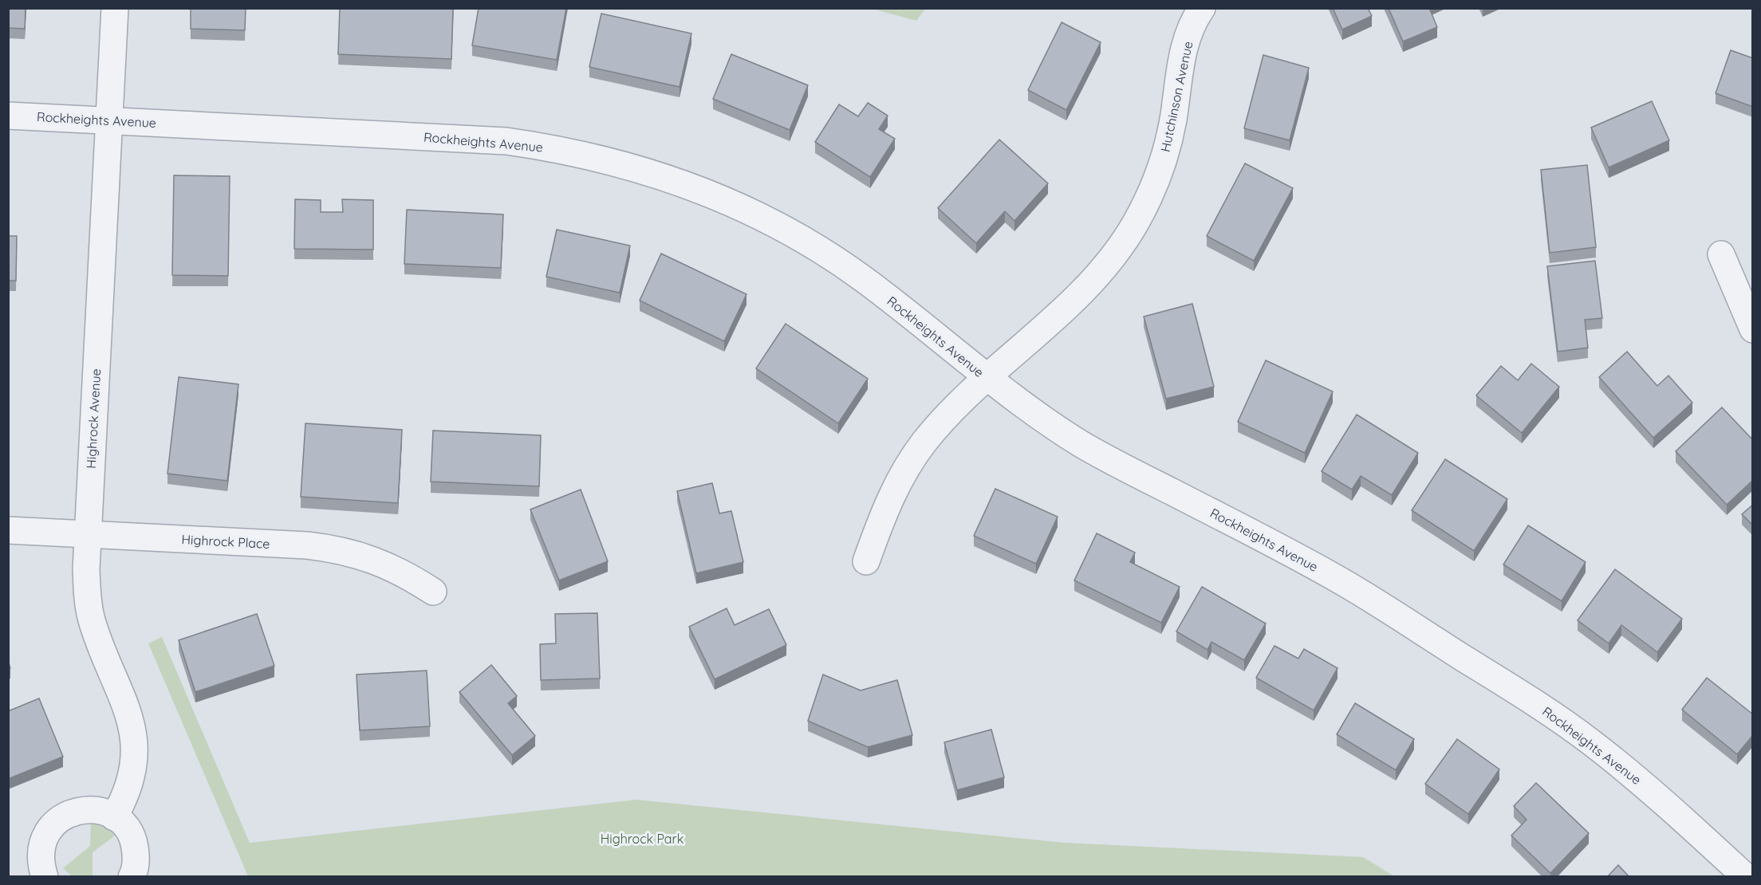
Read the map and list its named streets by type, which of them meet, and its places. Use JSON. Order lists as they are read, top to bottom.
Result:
{
  "streets": {
    "street": [
      "Hutchinson Avenue",
      "Rockheights Avenue",
      "Highrock Avenue",
      "Highrock Place"
    ]
  },
  "crossings": [
    ["Hutchinson Avenue", "Rockheights Avenue"],
    ["Rockheights Avenue", "Highrock Avenue"],
    ["Highrock Avenue", "Highrock Place"]
  ],
  "parks": ["Highrock Park"]
}
